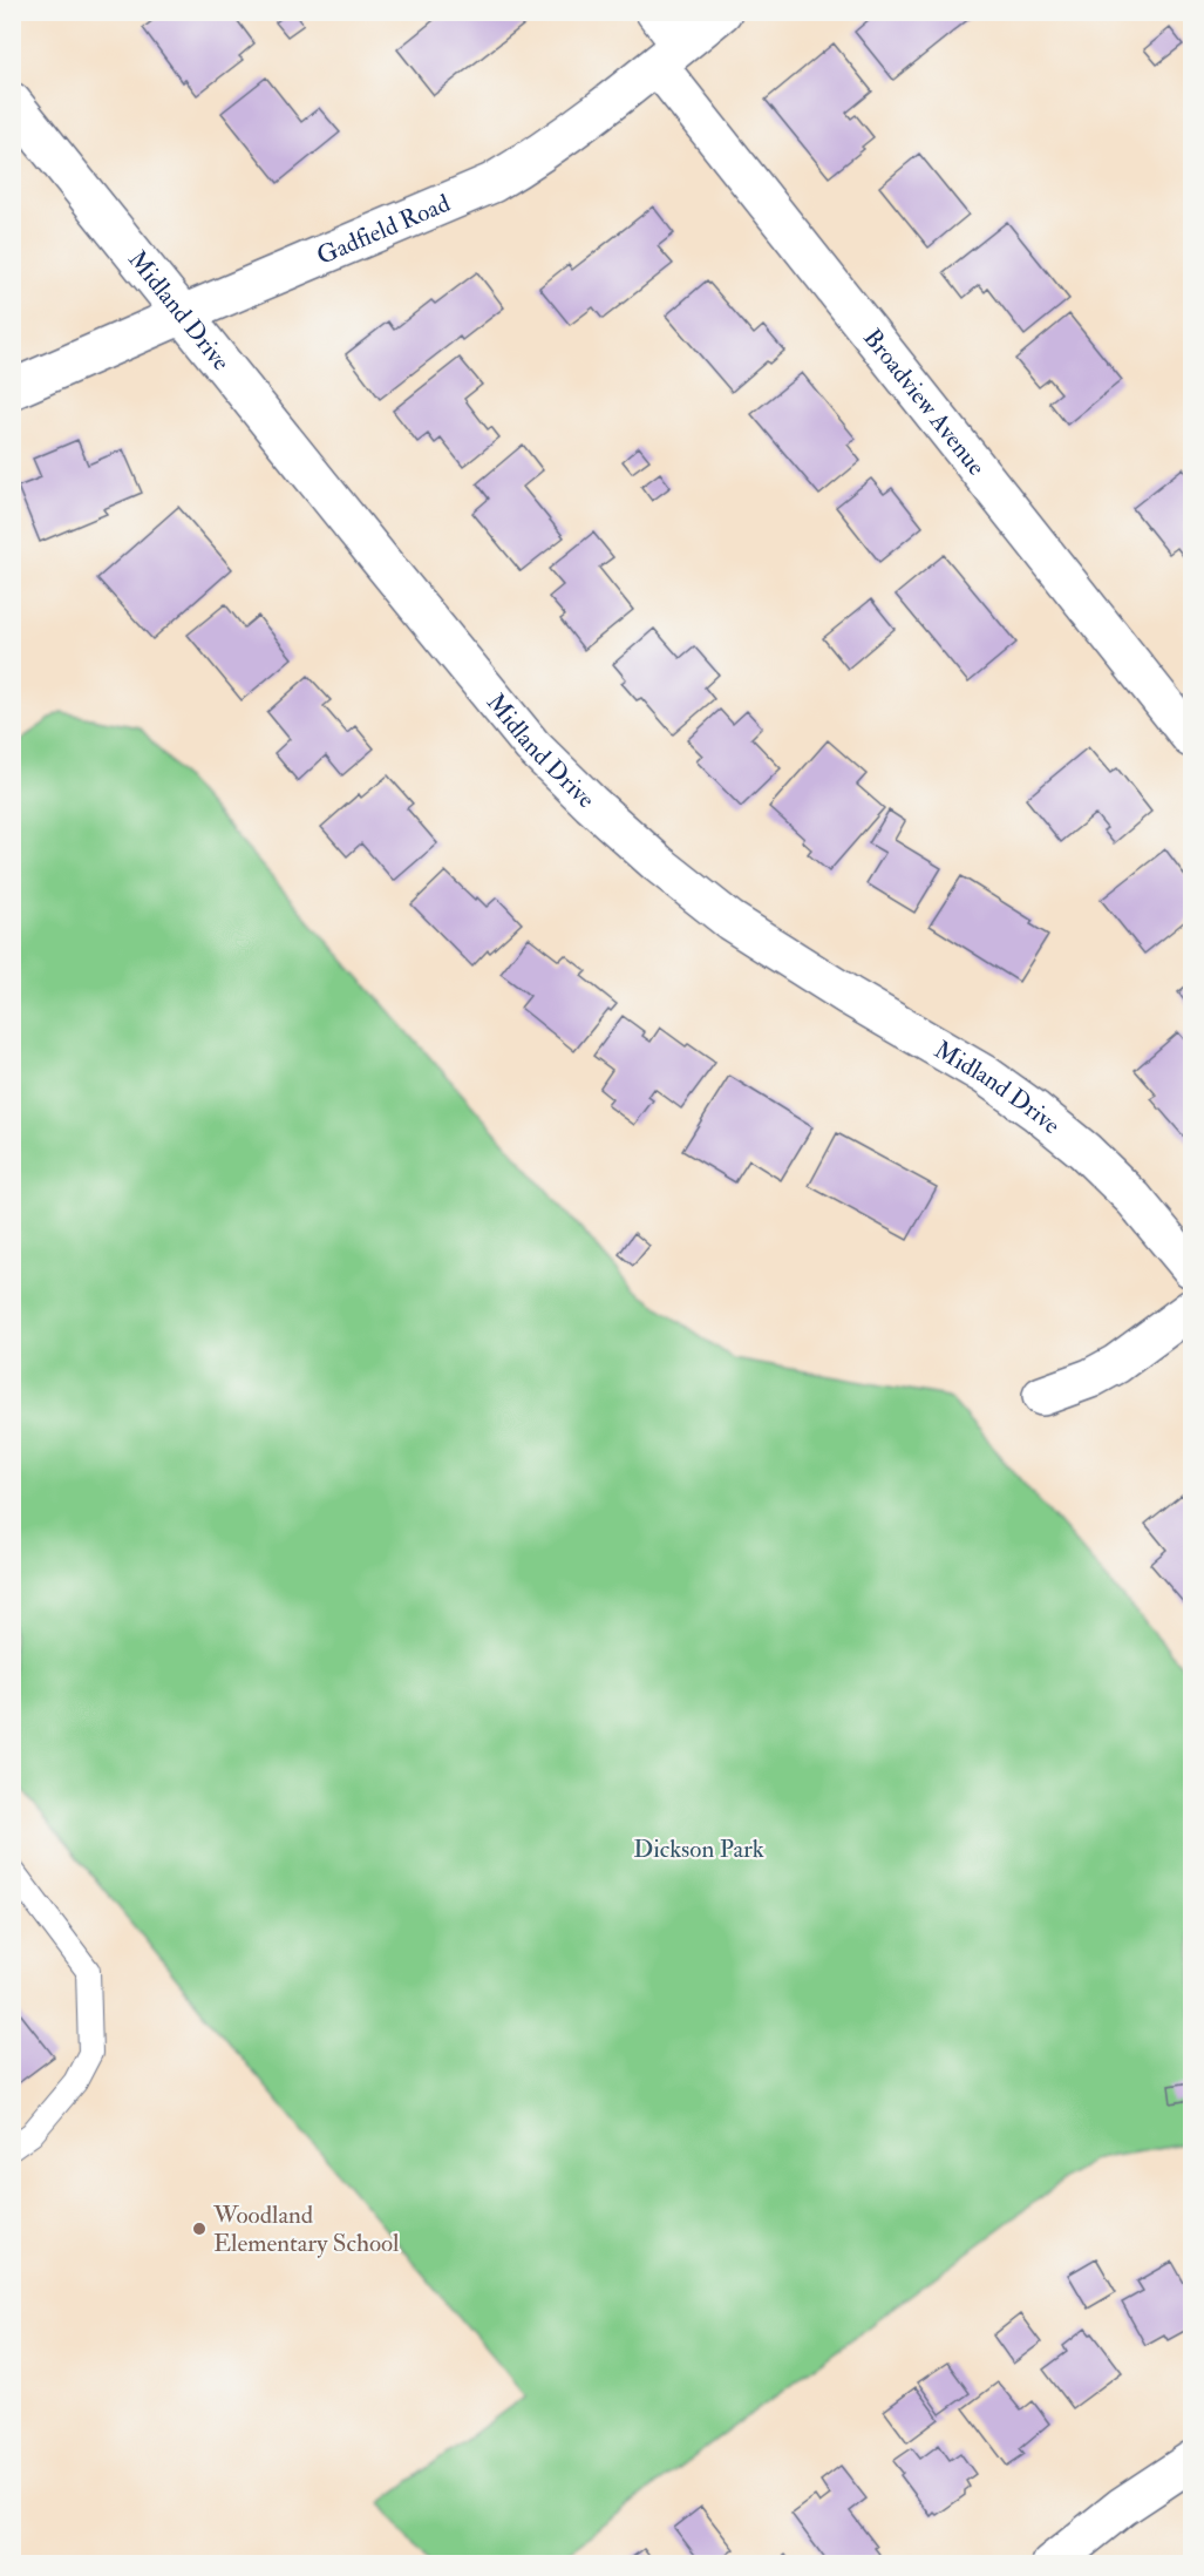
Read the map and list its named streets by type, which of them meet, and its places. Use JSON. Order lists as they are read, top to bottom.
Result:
{
  "streets": {
    "street": ["Gadfield Road", "Midland Drive", "Broadview Avenue"]
  },
  "crossings": [
    ["Gadfield Road", "Midland Drive"],
    ["Gadfield Road", "Broadview Avenue"]
  ],
  "parks": ["Dickson Park"],
  "places": ["Woodland Elementary School"]
}
